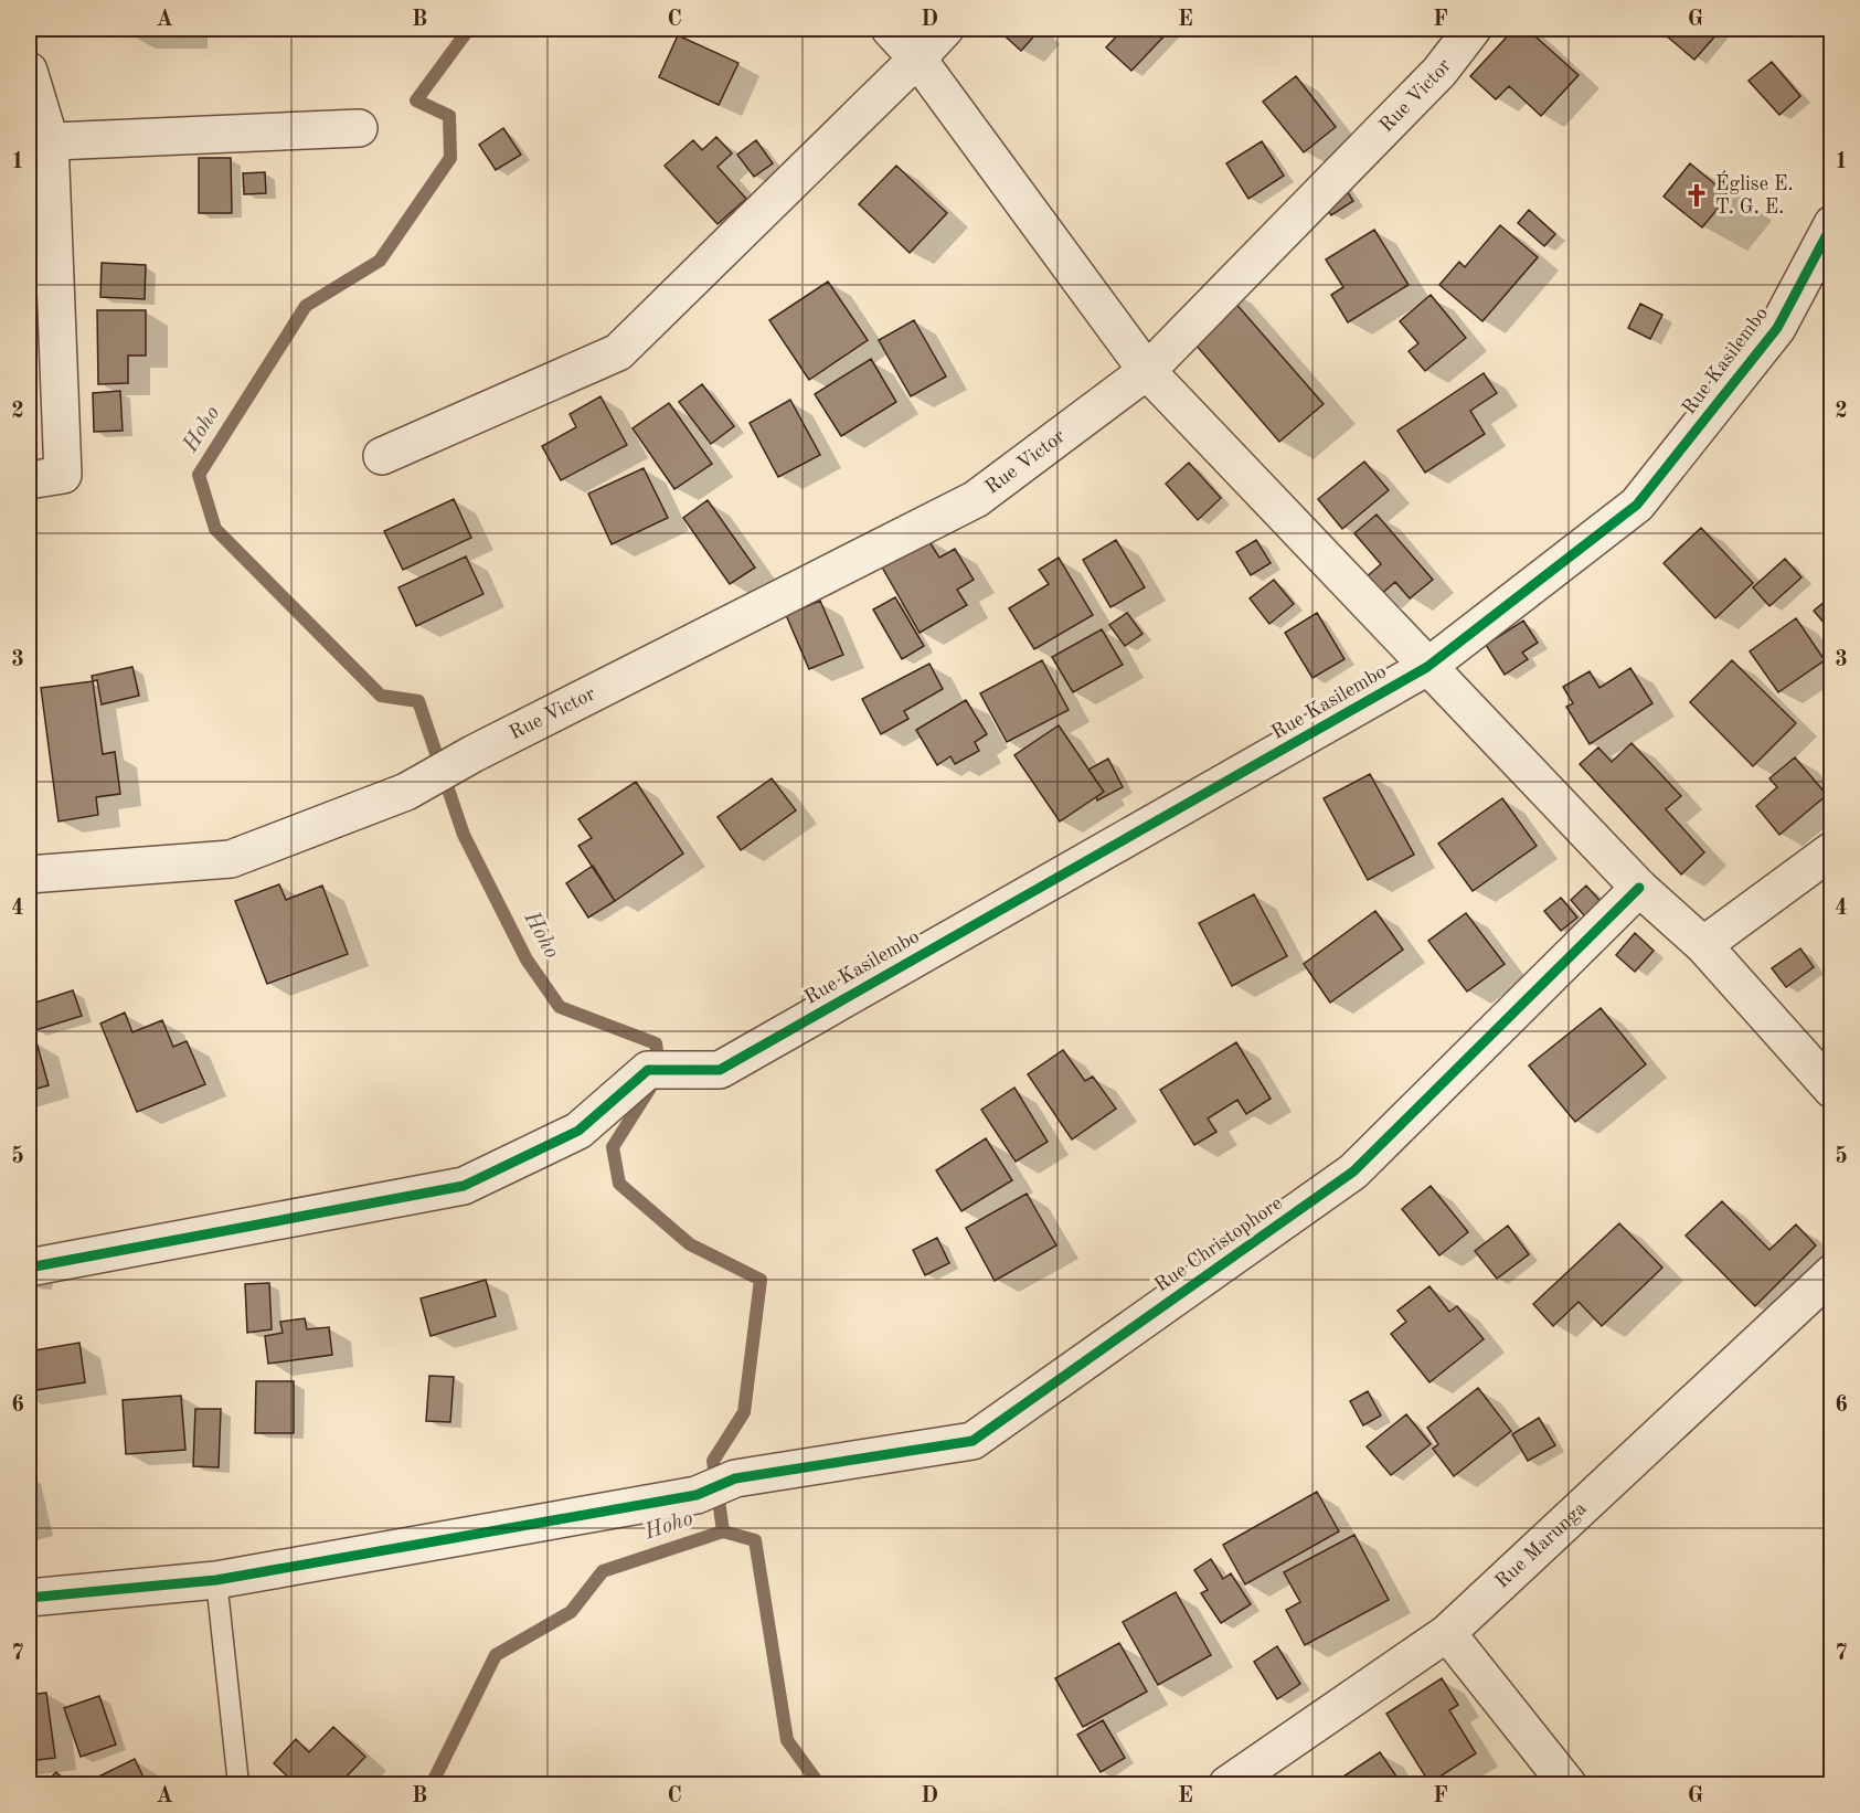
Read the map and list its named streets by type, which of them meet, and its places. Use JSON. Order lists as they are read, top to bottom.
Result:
{
  "streets": {
    "street": [
      "Rue Victor",
      "Rue Kasilembo",
      "Rue Christophore",
      "Rue Marunga"
    ]
  },
  "water": ["Hoho"],
  "places": {
    "church": ["Église E. T. G. E."]
  },
  "grid": {
    "columns": [
      "A",
      "B",
      "C",
      "D",
      "E",
      "F",
      "G"
    ],
    "rows": [
      "1",
      "2",
      "3",
      "4",
      "5",
      "6",
      "7"
    ]
  }
}
